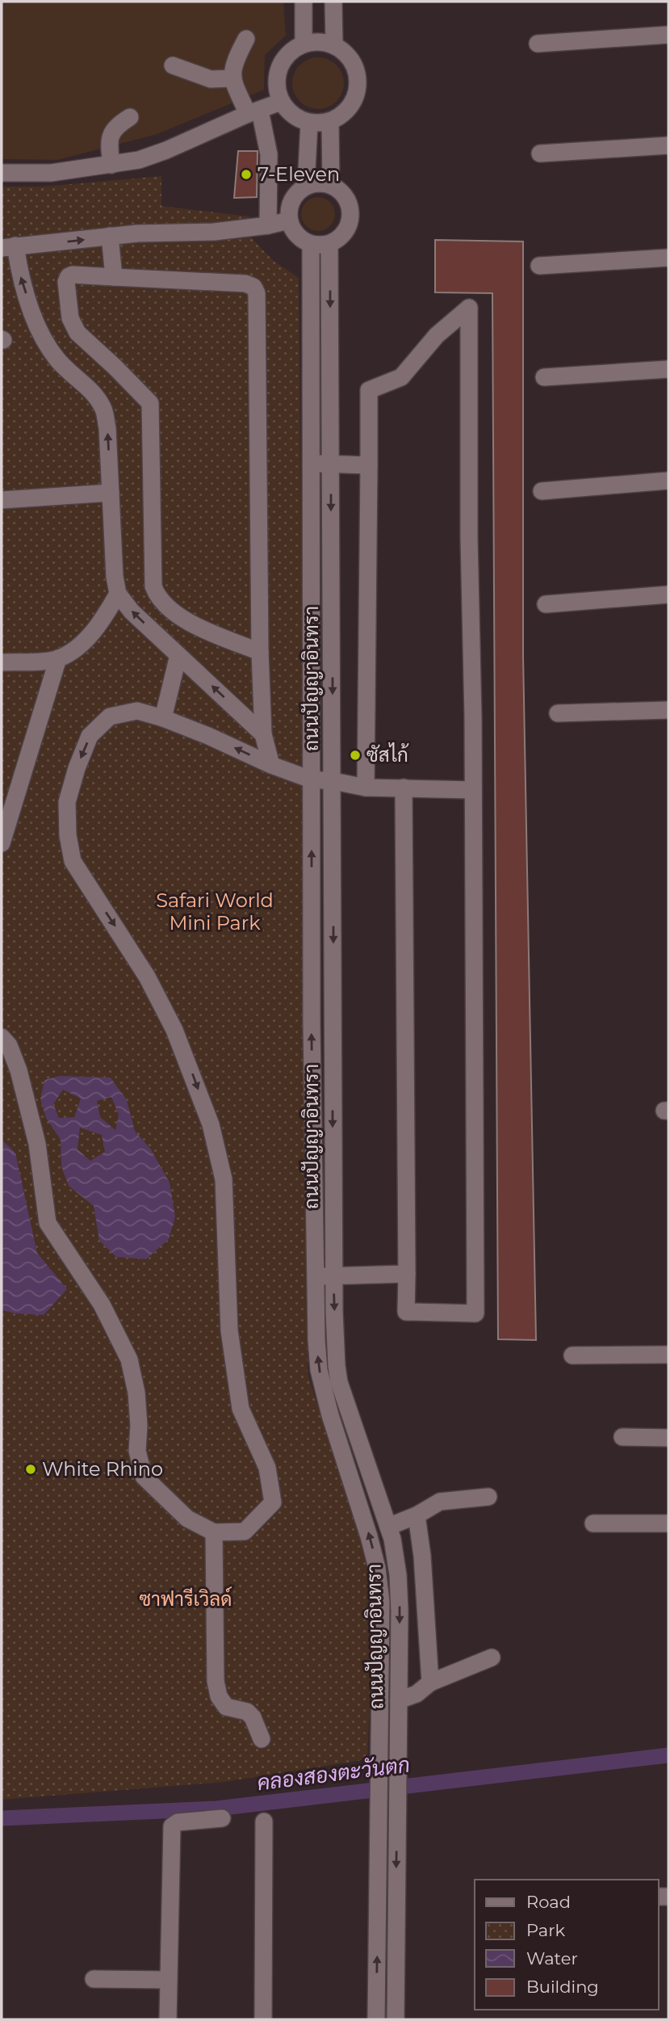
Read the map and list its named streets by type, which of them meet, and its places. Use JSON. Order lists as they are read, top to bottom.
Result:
{
  "streets": {
    "street": ["ถนนปัญญาอินทรา"]
  },
  "water": ["คลองสองตะวันตก"],
  "parks": ["Safari World Mini Park", "ซาฟารีเวิลด์"],
  "places": ["7-Eleven", "ซัสไก้", "White Rhino"],
  "legend": [
    "Road",
    "Park",
    "Water",
    "Building"
  ]
}
